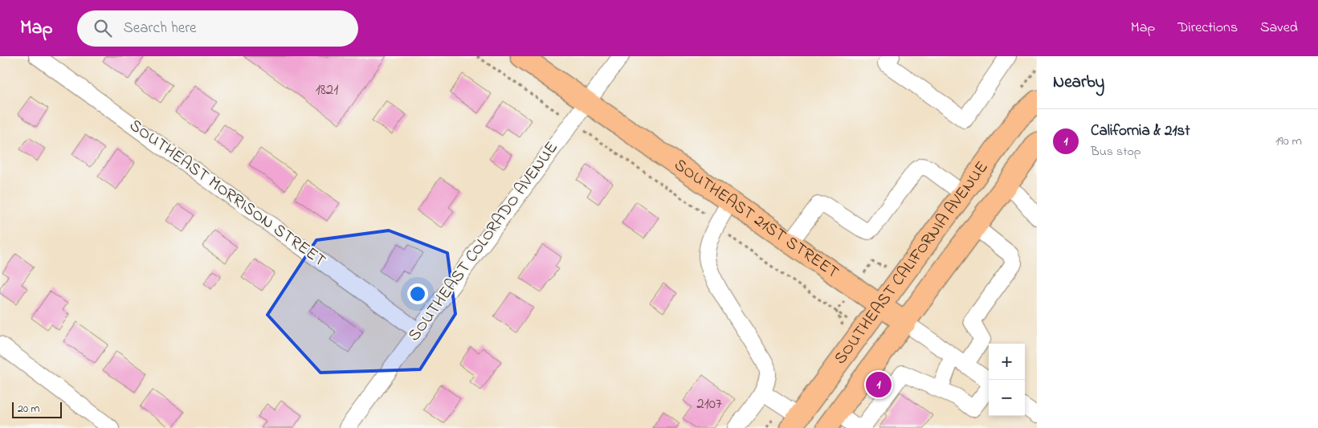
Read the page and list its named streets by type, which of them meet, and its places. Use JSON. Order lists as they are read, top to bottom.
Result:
{
  "streets": {
    "main road": ["SOUTHEAST 21ST STREET", "SOUTHEAST CALIFORNIA AVENUE"],
    "street": ["SOUTHEAST MORRISON STREET", "SOUTHEAST COLORADO AVENUE"]
  },
  "crossings": [
    ["SOUTHEAST MORRISON STREET", "SOUTHEAST COLORADO AVENUE"],
    ["SOUTHEAST 21ST STREET", "SOUTHEAST COLORADO AVENUE"],
    ["SOUTHEAST 21ST STREET", "SOUTHEAST CALIFORNIA AVENUE"]
  ],
  "house_numbers": ["1821", "2107"],
  "scale_bar": "20 m",
  "page": {
    "header": "Map",
    "search": "Search here",
    "nav": ["Map", "Directions", "Saved"],
    "heading": "Nearby",
    "list": [
      {
        "mark": "1",
        "name": "California & 21st",
        "note": "Bus stop",
        "value": "190 m"
      }
    ],
    "map_buttons": ["+", "−"],
    "pins": "1",
    "scale": "20 m"
  }
}
